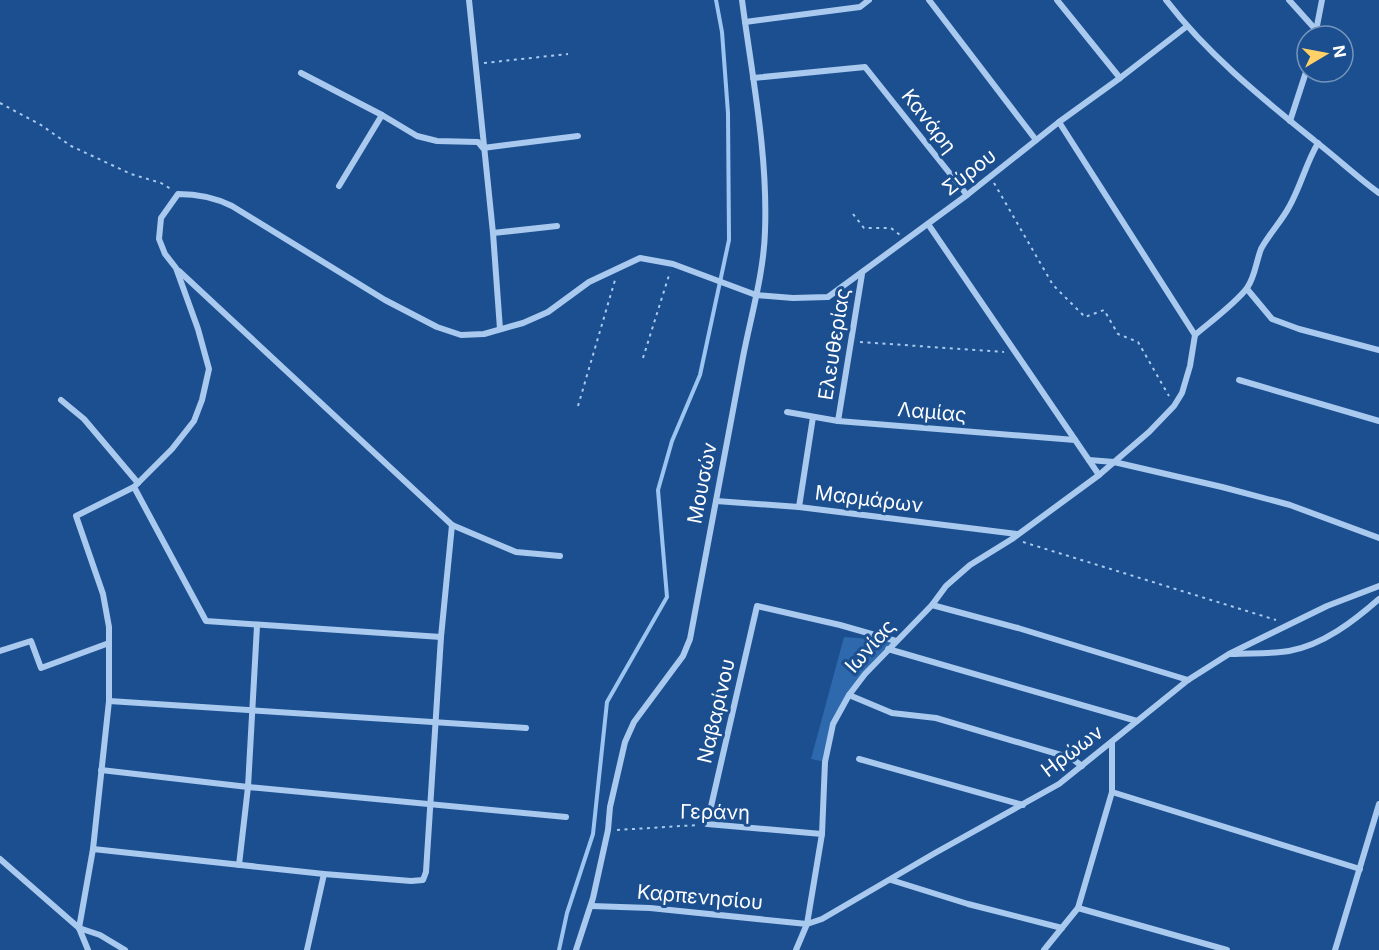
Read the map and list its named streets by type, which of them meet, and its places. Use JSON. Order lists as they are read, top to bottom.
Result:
{
  "streets": {
    "street": [
      "Κανάρη",
      "Σύρου",
      "Ελευθερίας",
      "Λαμίας",
      "Μουσών",
      "Μαρμάρων",
      "Ιωνίας",
      "Ναβαρίνου",
      "Ηρώων",
      "Γεράνη",
      "Καρπενησίου"
    ]
  },
  "crossings": [
    ["Κανάρη", "Σύρου"],
    ["Κανάρη", "Μουσών"],
    ["Σύρου", "Ελευθερίας"],
    ["Σύρου", "Μουσών"],
    ["Ελευθερίας", "Λαμίας"],
    ["Μουσών", "Μαρμάρων"],
    ["Μουσών", "Γεράνη"],
    ["Μουσών", "Καρπενησίου"],
    ["Μαρμάρων", "Ιωνίας"],
    ["Ιωνίας", "Ναβαρίνου"],
    ["Ιωνίας", "Ηρώων"],
    ["Ιωνίας", "Γεράνη"],
    ["Ιωνίας", "Καρπενησίου"],
    ["Ναβαρίνου", "Γεράνη"],
    ["Ηρώων", "Καρπενησίου"]
  ],
  "north": "right"
}
